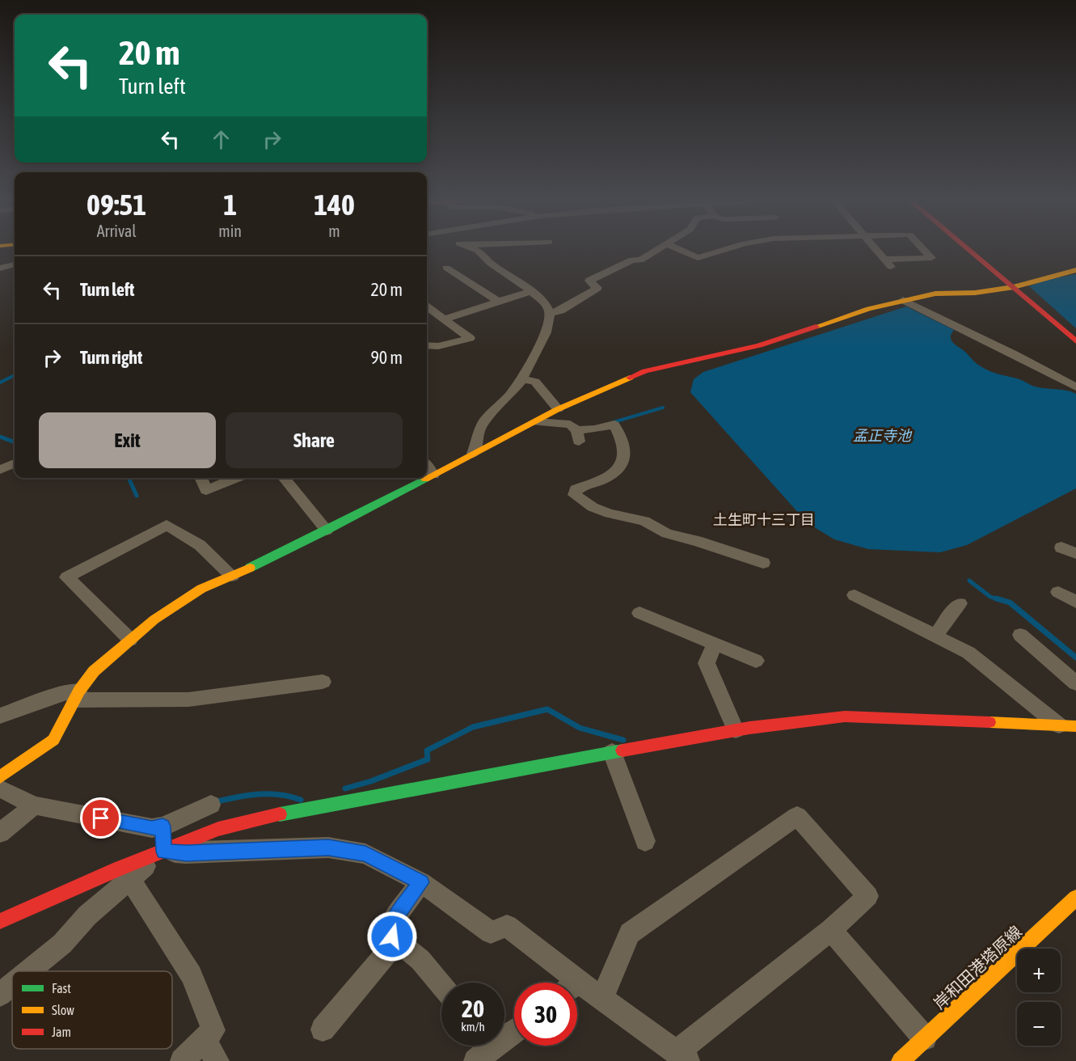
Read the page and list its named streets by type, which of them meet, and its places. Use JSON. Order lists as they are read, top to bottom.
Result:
{
  "streets": {
    "street": ["岸和田港塔原線"]
  },
  "districts": ["土生町十三丁目"],
  "water": ["孟正寺池"],
  "legend": ["Fast", "Slow", "Jam"],
  "page": {
    "turn": ["20 m", "Turn left"],
    "eta": [
      "09:51",
      "Arrival",
      "1",
      "min",
      "140",
      "m"
    ],
    "list": [
      {
        "name": "Turn left",
        "value": "20 m"
      },
      {
        "name": "Turn right",
        "value": "90 m"
      }
    ],
    "buttons": ["Exit", "Share"],
    "map_buttons": ["+", "−"],
    "speed": "20 km/h",
    "limit": "30"
  }
}
